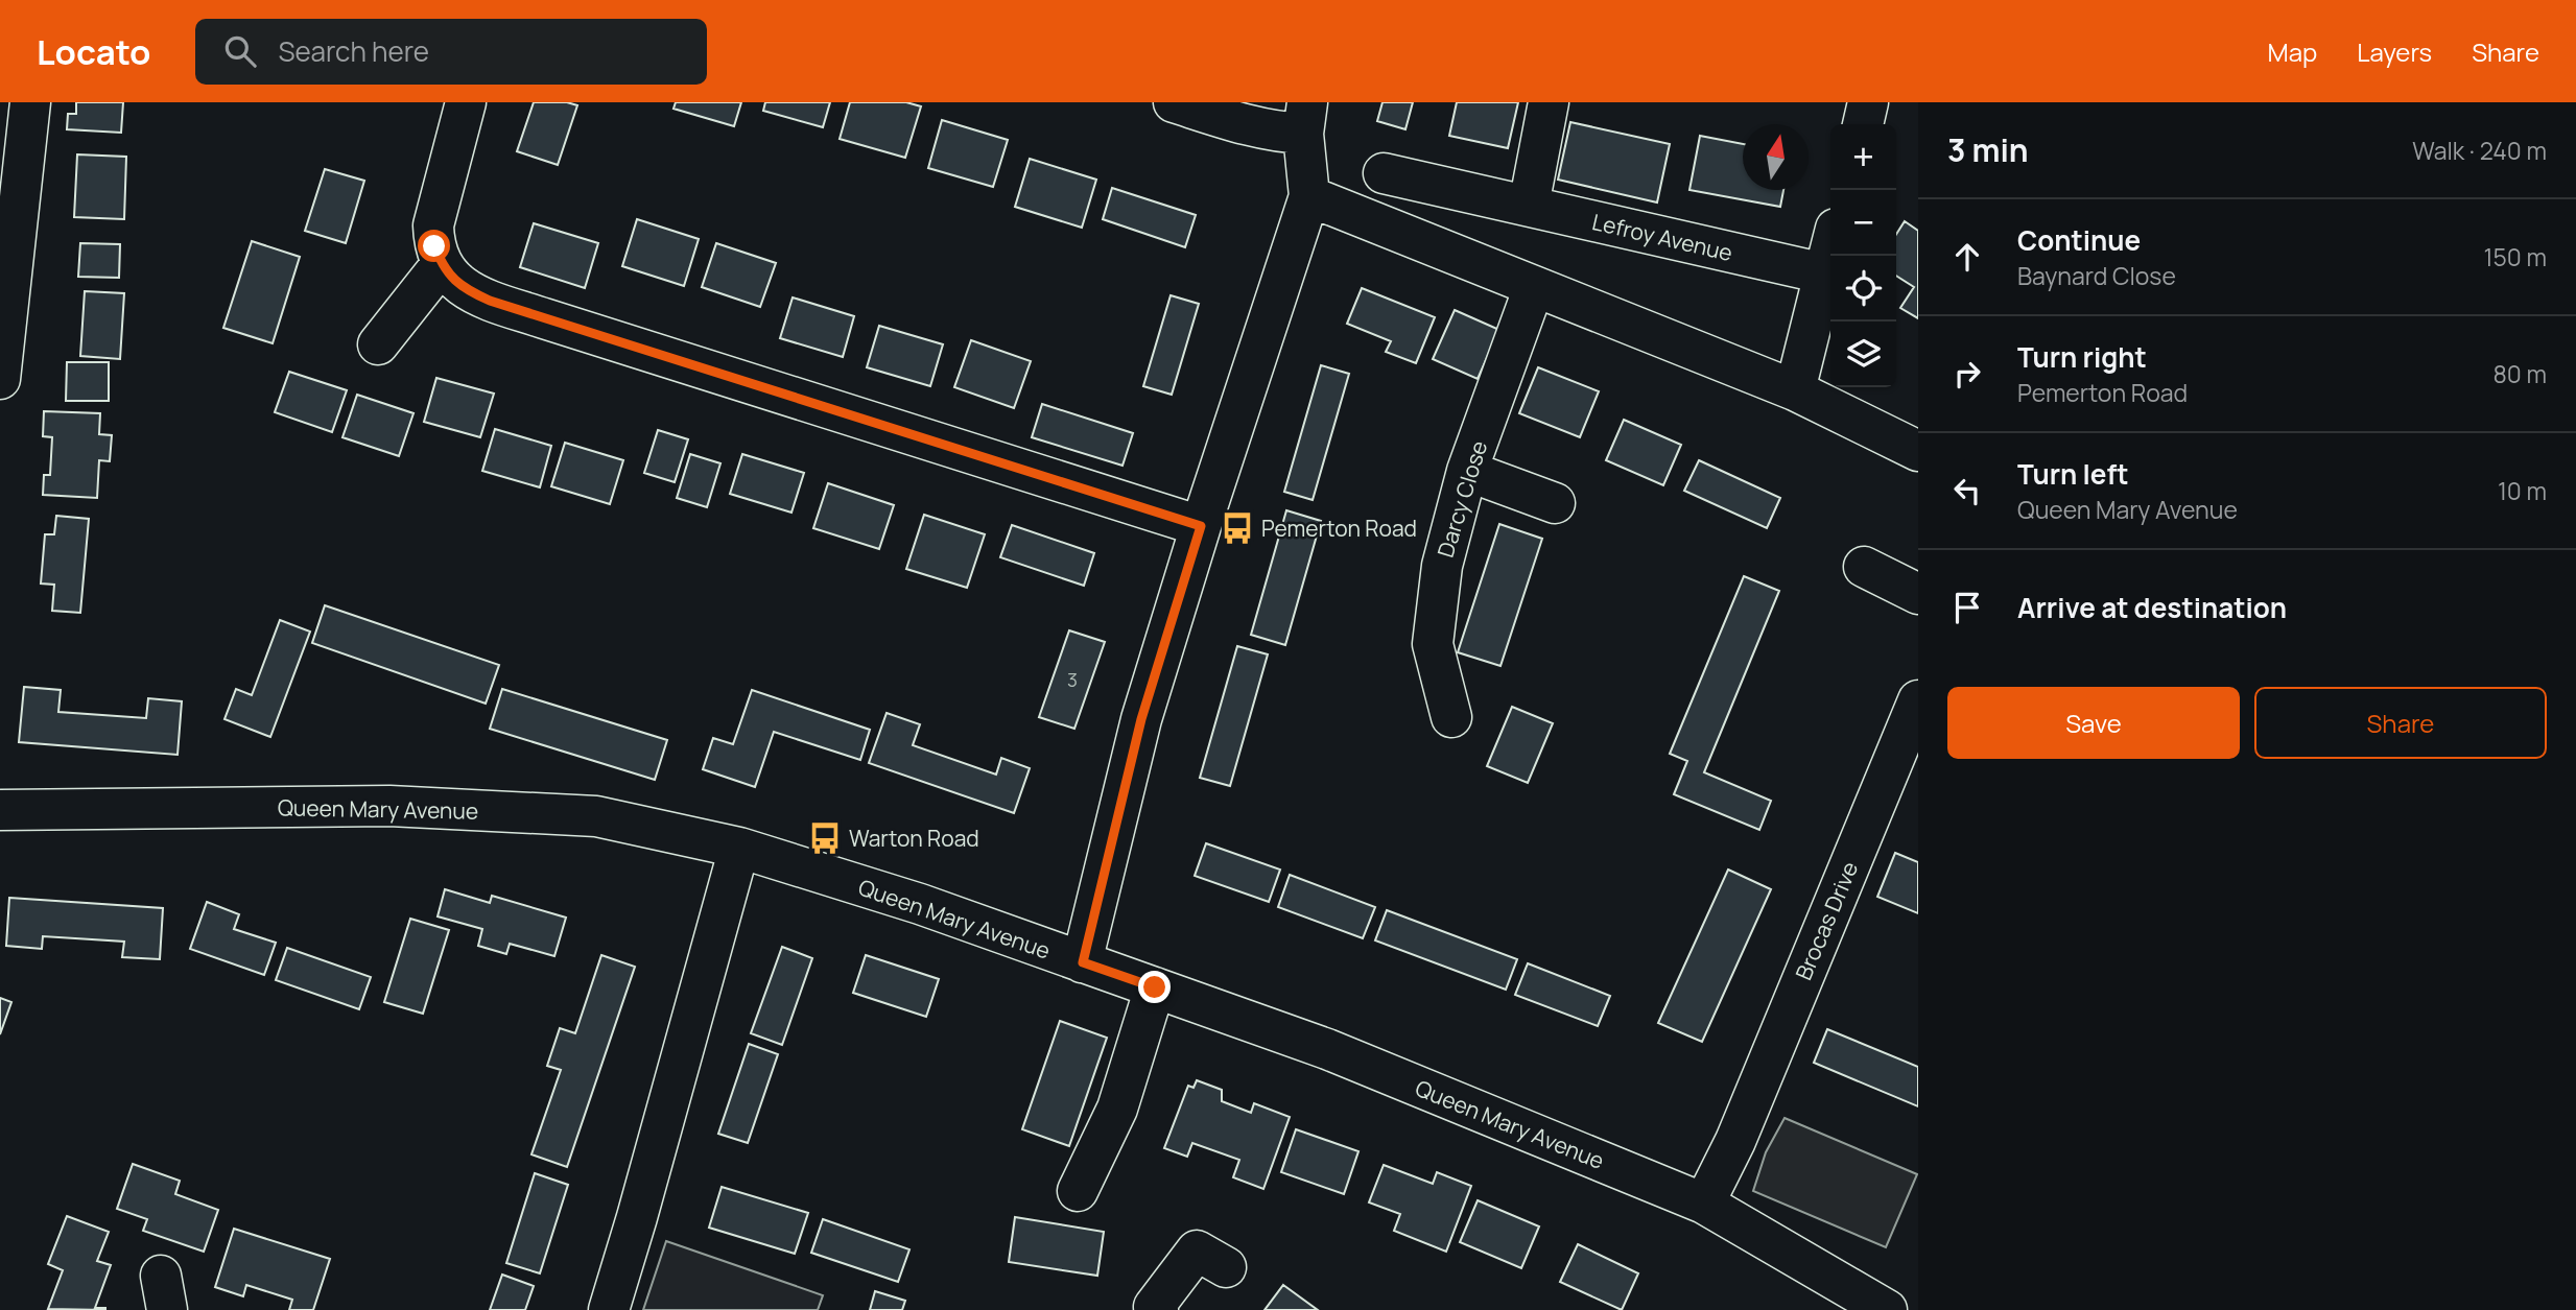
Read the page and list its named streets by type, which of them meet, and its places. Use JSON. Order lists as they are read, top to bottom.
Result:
{
  "streets": {
    "street": [
      "Lefroy Avenue",
      "Darcy Close",
      "Queen Mary Avenue",
      "Brocas Drive"
    ]
  },
  "crossings": [
    ["Queen Mary Avenue", "Brocas Drive"]
  ],
  "places": {
    "bus stop": ["Pemerton Road", "Warton Road"]
  },
  "house_numbers": ["3"],
  "north": "top",
  "page": {
    "header": "Locato",
    "search": "Search here",
    "nav": ["Map", "Layers", "Share"],
    "heading": ["3 min", "Walk · 240 m"],
    "map_buttons": ["+", "−"],
    "list": [
      ["Continue", "Baynard Close", "150 m"],
      ["Turn right", "Pemerton Road", "80 m"],
      ["Turn left", "Queen Mary Avenue", "10 m"],
      "Arrive at destination"
    ],
    "buttons": ["Save", "Share"]
  }
}
